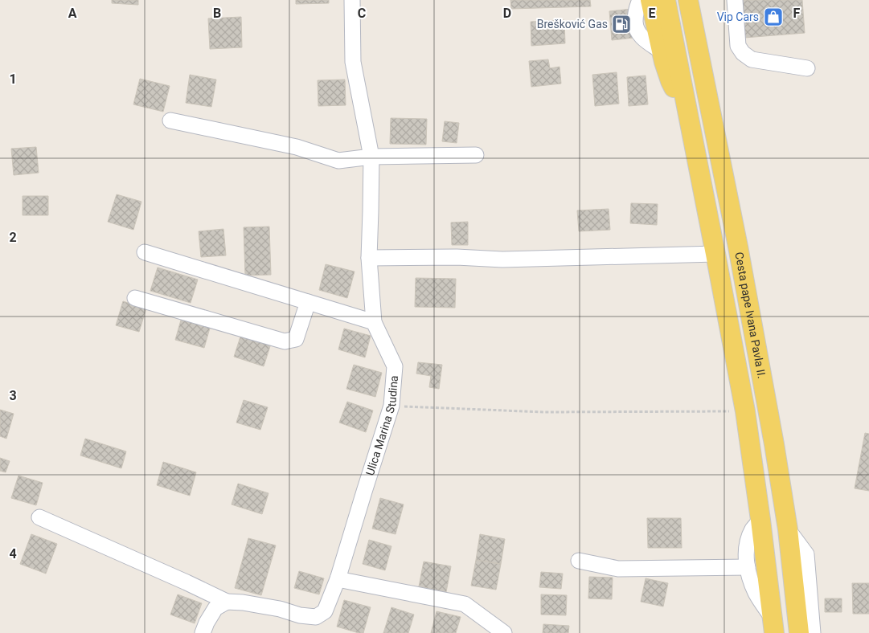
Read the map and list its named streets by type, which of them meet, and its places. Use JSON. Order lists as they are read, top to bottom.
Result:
{
  "streets": {
    "main road": ["Cesta pape Ivana Pavla II."],
    "street": ["Ulica Marina Studina"]
  },
  "places": {
    "shop": ["Vip Cars"],
    "fuel station": ["Brešković Gas"]
  },
  "grid": {
    "columns": [
      "A",
      "B",
      "C",
      "D",
      "E",
      "F"
    ],
    "rows": [
      "1",
      "2",
      "3",
      "4"
    ]
  }
}
